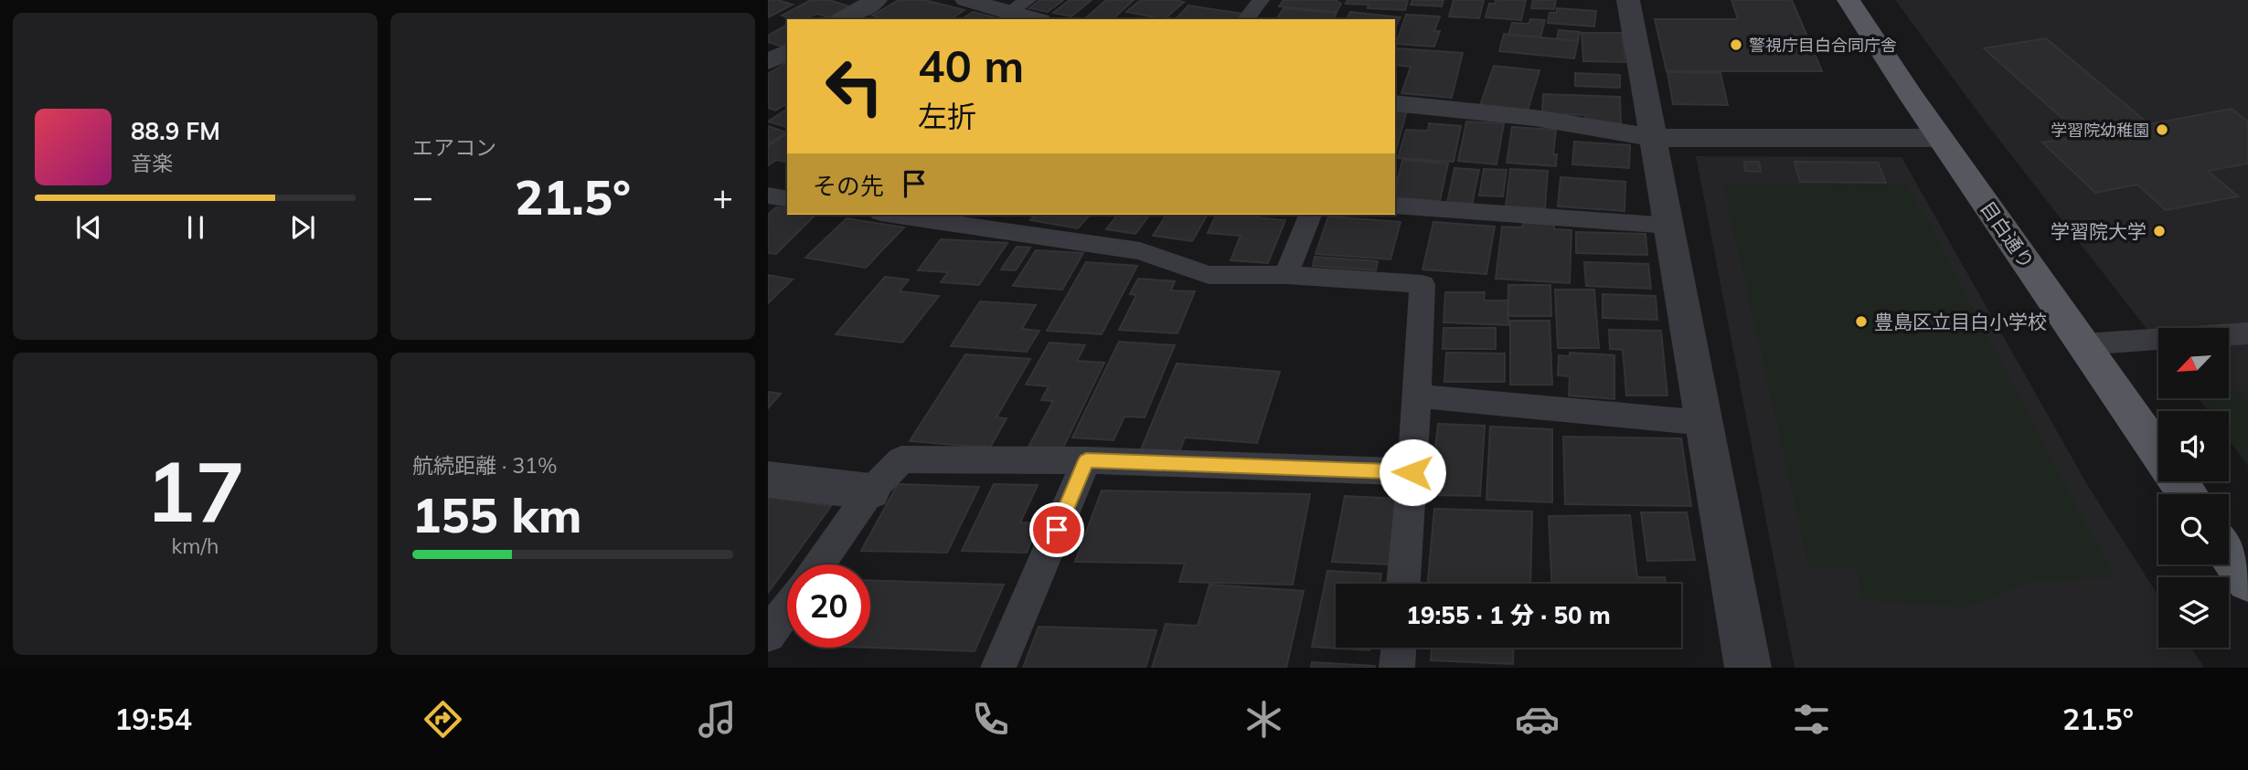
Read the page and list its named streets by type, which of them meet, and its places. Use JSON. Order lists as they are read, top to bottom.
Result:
{
  "streets": {
    "main road": ["目白通り"]
  },
  "places": [
    "警視庁目白合同庁舎",
    "学習院幼稚園",
    "学習院大学",
    "豊島区立目白小学校"
  ],
  "north": "bottom left",
  "page": {
    "tile": [
      "エアコン",
      ["17", "km/h"],
      ["航続距離 · 31%", "155 km"]
    ],
    "turn": ["40 m", "左折"],
    "song": ["88.9 FM", "音楽"],
    "then": "その先",
    "heat": ["−", "21.5°", "+"],
    "limit": "20",
    "trip": "19:55 · 1 分 · 50 m",
    "tabs": ["19:54", "21.5°"]
  }
}
